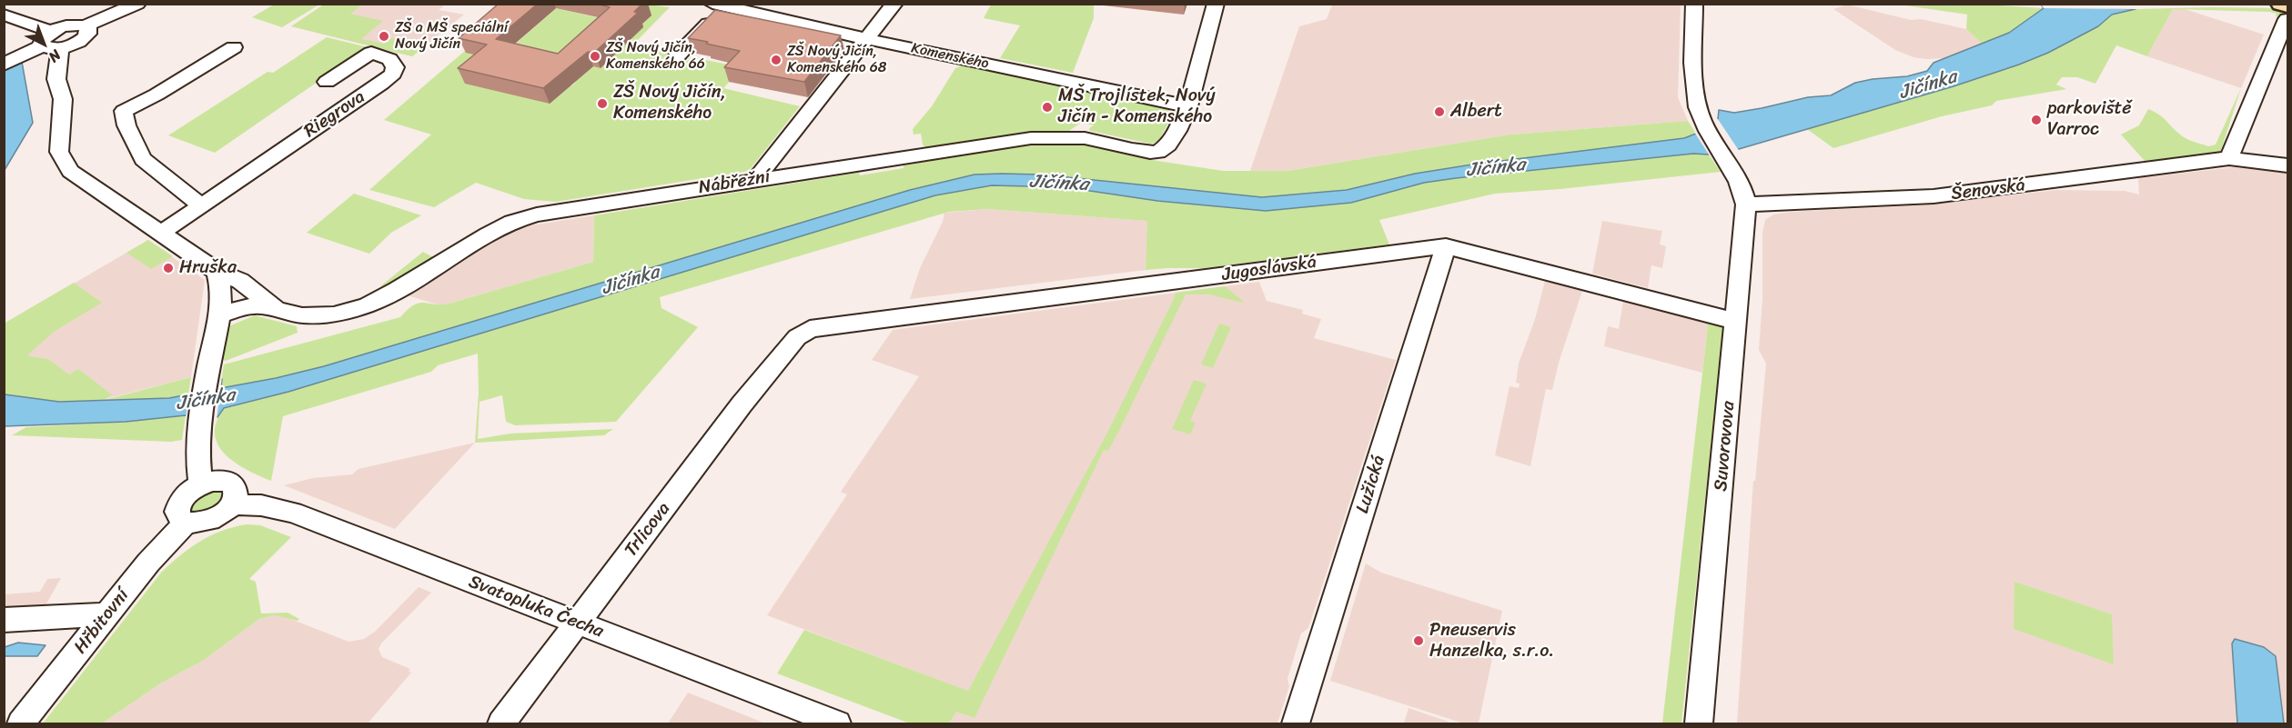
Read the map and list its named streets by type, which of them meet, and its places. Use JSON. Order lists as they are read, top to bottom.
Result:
{
  "streets": {
    "street": [
      "Komenského",
      "Riegrova",
      "Nábřežní",
      "Šenovská",
      "Jugoslávská",
      "Suvorovova",
      "Lužická",
      "Trlicova",
      "Svatopluka Čecha",
      "Hřbitovní"
    ]
  },
  "crossings": [
    ["Komenského", "Nábřežní"],
    ["Šenovská", "Suvorovova"],
    ["Jugoslávská", "Suvorovova"],
    ["Jugoslávská", "Lužická"],
    ["Jugoslávská", "Trlicova"],
    ["Trlicova", "Svatopluka Čecha"]
  ],
  "water": ["Jičínka"],
  "places": [
    "ZŠ a MŠ speciální Nový Jičín",
    "ZŠ Nový Jičín, Komenského 66",
    "ZŠ Nový Jičín, Komenského 68",
    "ZŠ Nový Jičín, Komenského",
    "MŠ Trojlístek, Nový Jičín - Komenského",
    "Albert",
    "parkoviště Varroc",
    "Hruška",
    "Pneuservis Hanzelka, s.r.o."
  ],
  "north": "bottom right"
}
